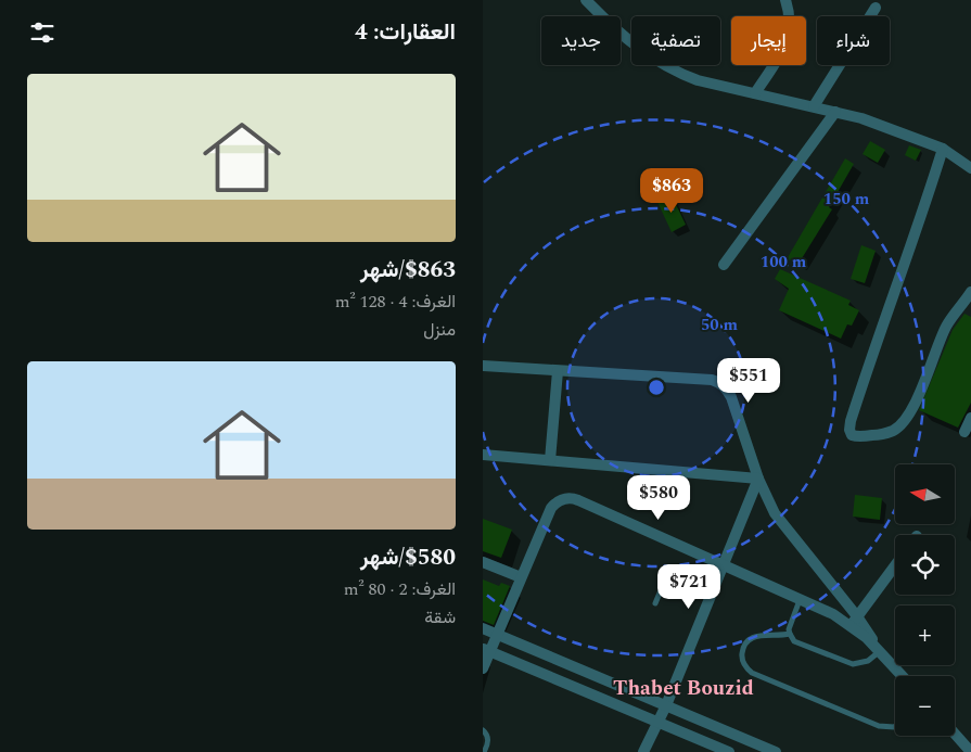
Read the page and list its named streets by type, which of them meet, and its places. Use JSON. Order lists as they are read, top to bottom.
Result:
{
  "districts": ["Thabet Bouzid"],
  "north": "left",
  "page": {
    "heading": "العقارات: 4",
    "chip": [
      "شراء",
      "إيجار",
      "تصفية",
      "جديد"
    ],
    "list": [
      {
        "name": "$863/شهر",
        "note": "الغرف: 4 · 128 m² · منزل"
      },
      {
        "name": "$580/شهر",
        "note": "الغرف: 2 · 80 m² · شقة"
      }
    ],
    "price": [
      "$863",
      "$551",
      "$580",
      "$721"
    ],
    "map_buttons": ["+", "−"]
  },
  "rings": ["150 m", "100 m", "50 m"]
}
